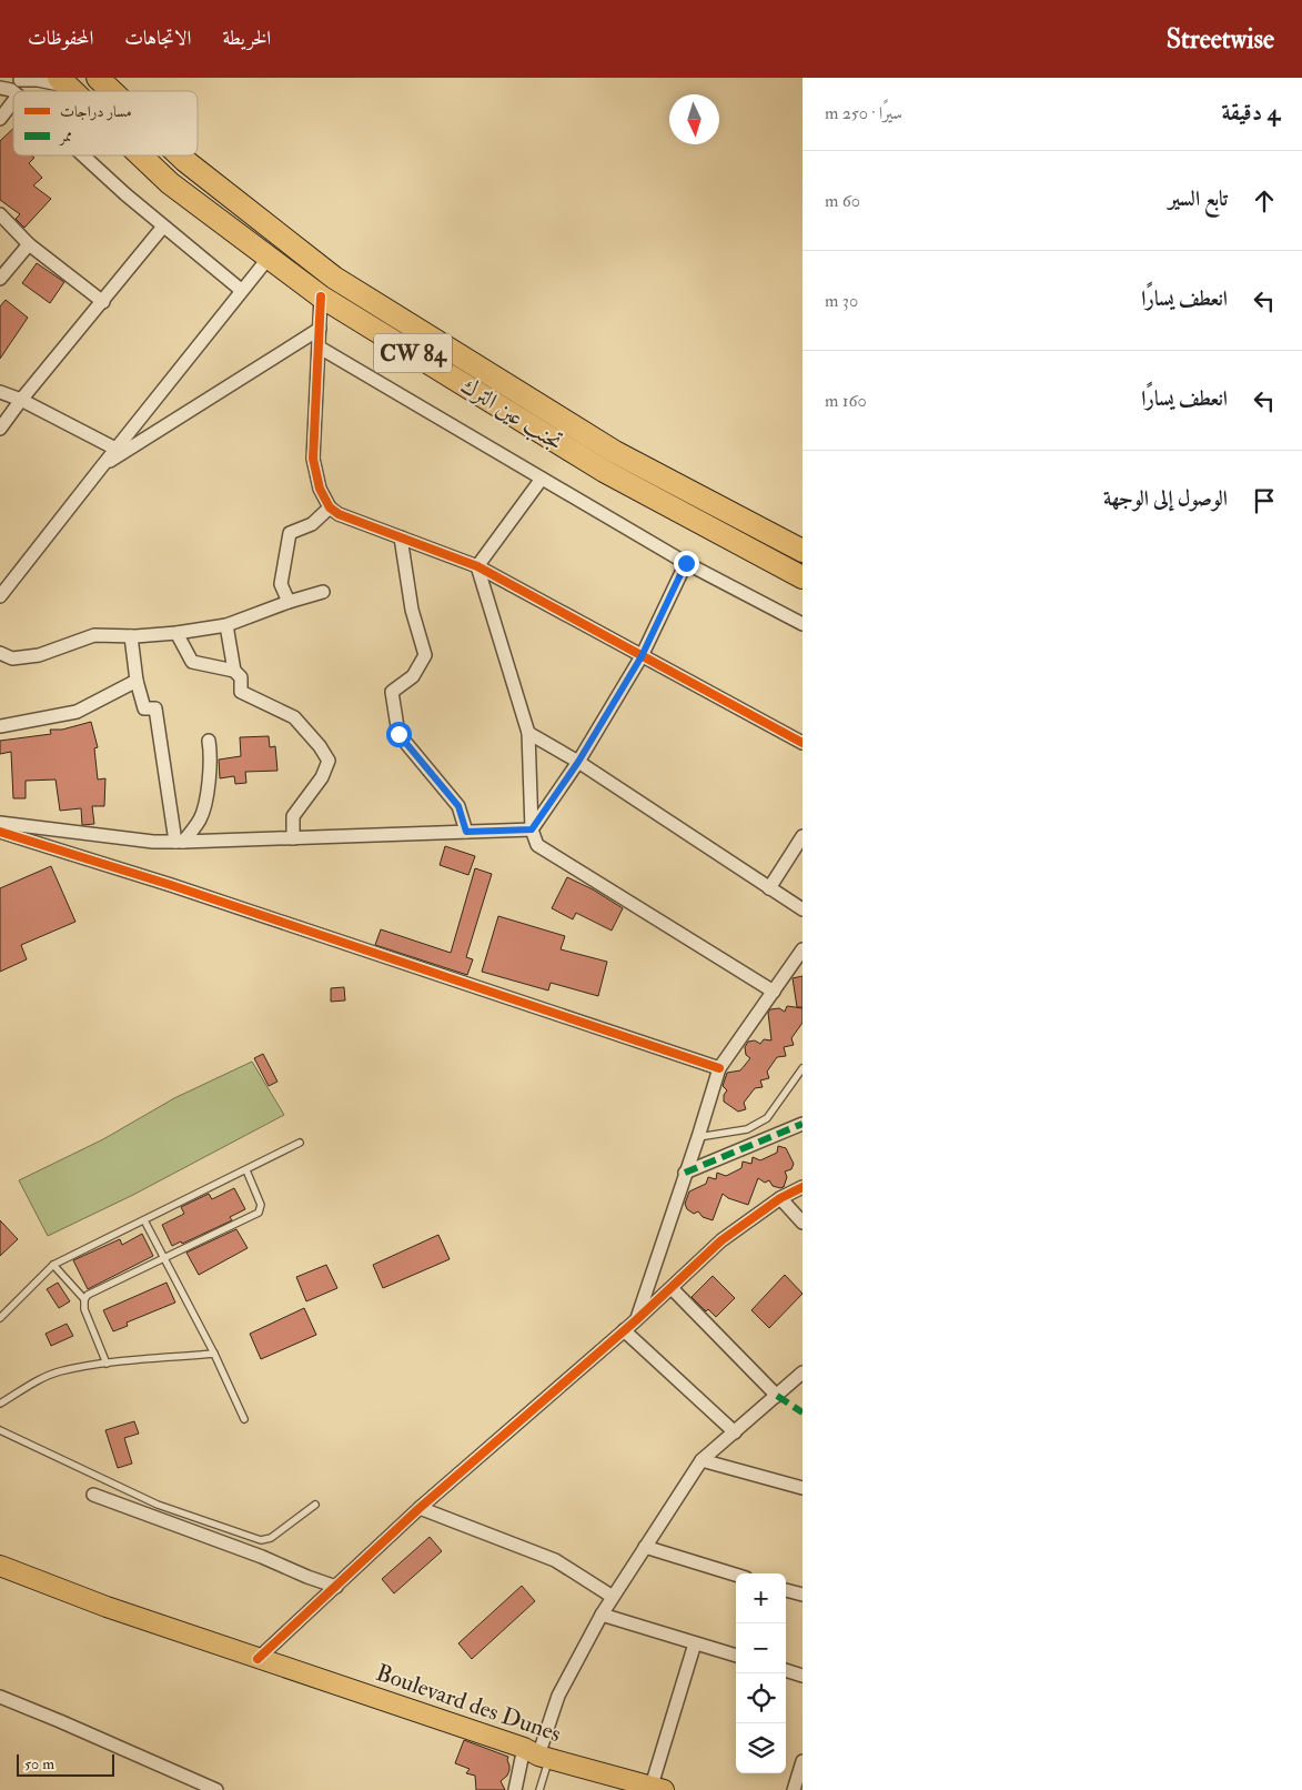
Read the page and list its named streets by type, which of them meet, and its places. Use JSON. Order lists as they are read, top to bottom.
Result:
{
  "streets": {
    "highway": ["CW 84", "تجنب عين الترك"],
    "main road": ["Boulevard des Dunes"]
  },
  "legend": ["مسار دراجات", "ممر"],
  "scale_bar": "50 m",
  "north": "bottom",
  "page": {
    "header": "Streetwise",
    "nav": ["الخريطة", "الاتجاهات", "المحفوظات"],
    "heading": ["4 دقيقة", "سيرًا · 250 m"],
    "list": [
      ["تابع السير", "60 m"],
      ["انعطف يسارًا", "30 m"],
      ["انعطف يسارًا", "160 m"],
      "الوصول إلى الوجهة"
    ],
    "map_buttons": ["+", "−"],
    "scale": "50 m"
  }
}
